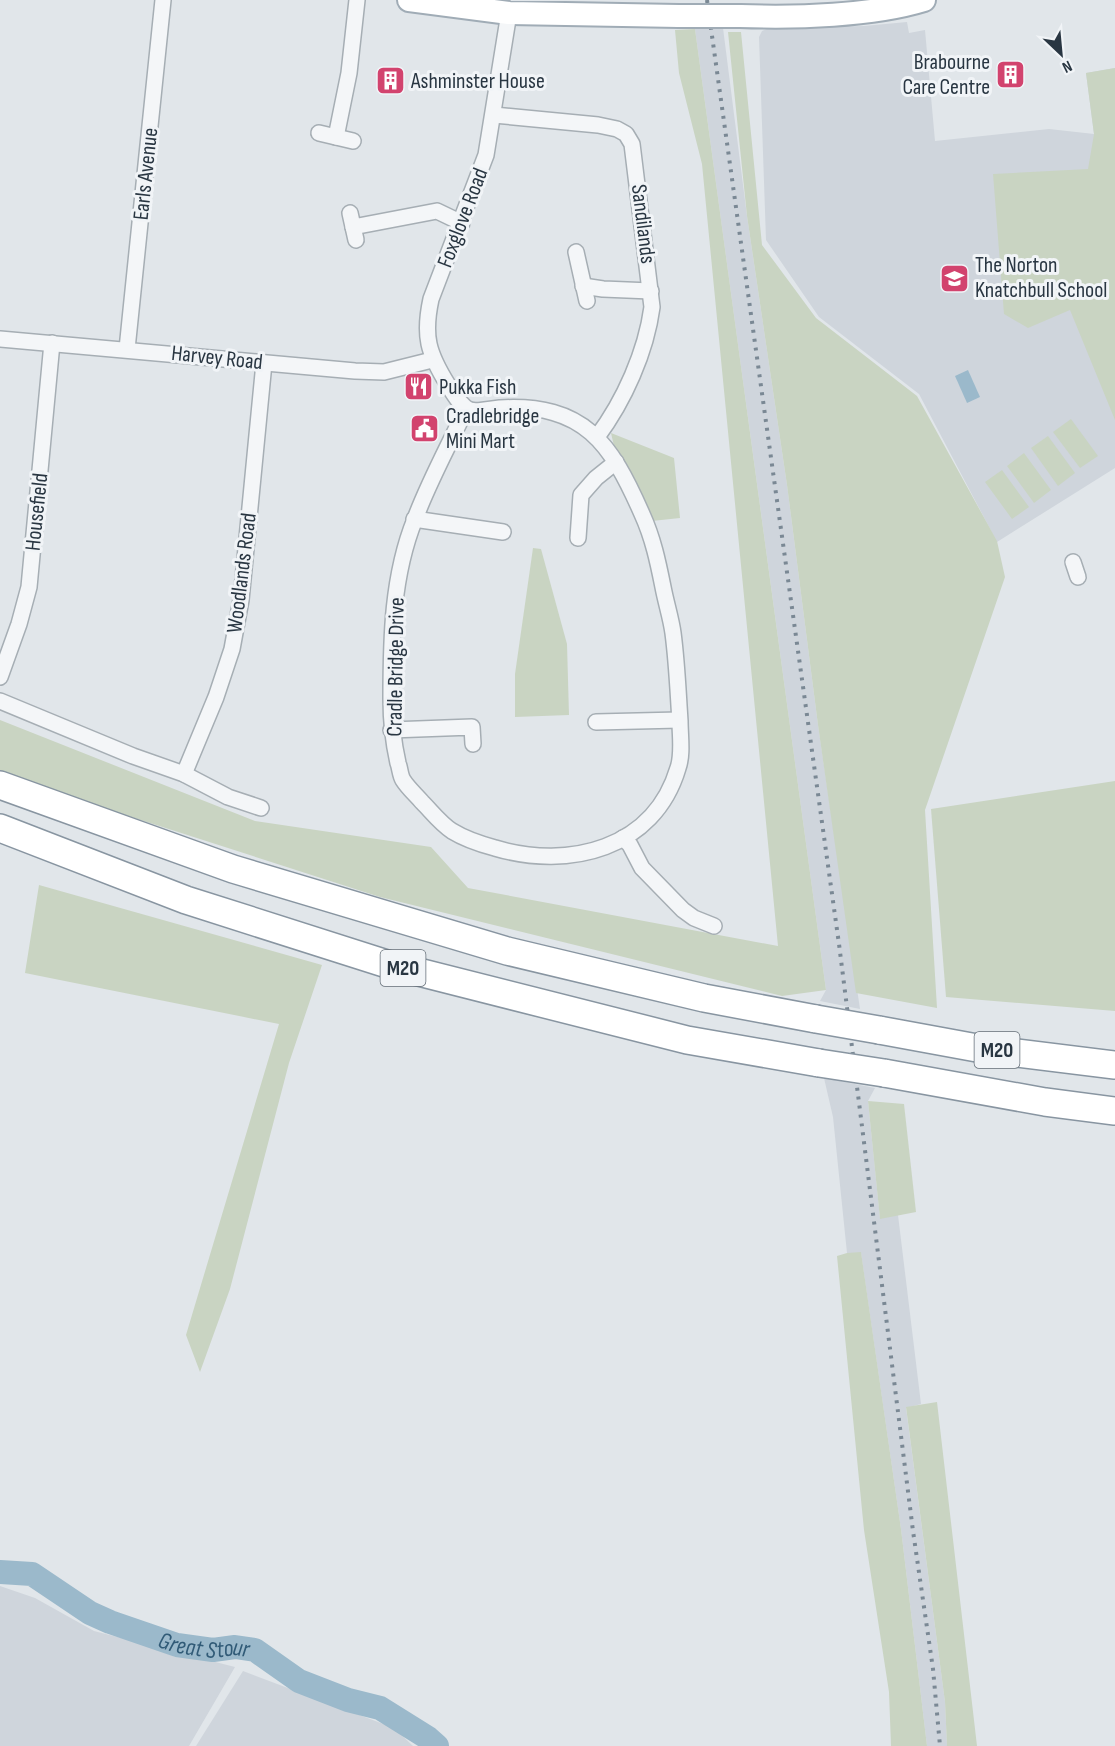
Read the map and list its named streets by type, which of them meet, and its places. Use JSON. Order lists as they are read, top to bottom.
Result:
{
  "streets": {
    "highway": ["M20"],
    "street": [
      "Earls Avenue",
      "Foxglove Road",
      "Sandilands",
      "Harvey Road",
      "Housefield",
      "Woodlands Road",
      "Cradle Bridge Drive"
    ]
  },
  "crossings": [
    ["Earls Avenue", "Harvey Road"],
    ["Foxglove Road", "Sandilands"],
    ["Foxglove Road", "Harvey Road"],
    ["Foxglove Road", "Cradle Bridge Drive"],
    ["Sandilands", "Cradle Bridge Drive"],
    ["Harvey Road", "Housefield"],
    ["Harvey Road", "Woodlands Road"]
  ],
  "water": ["Great Stour"],
  "places": {
    "building": ["Brabourne Care Centre", "Ashminster House"],
    "school or university": ["The Norton Knatchbull School"],
    "restaurant": ["Pukka Fish"],
    "public building": ["Cradlebridge Mini Mart"]
  },
  "north": "bottom right"
}
